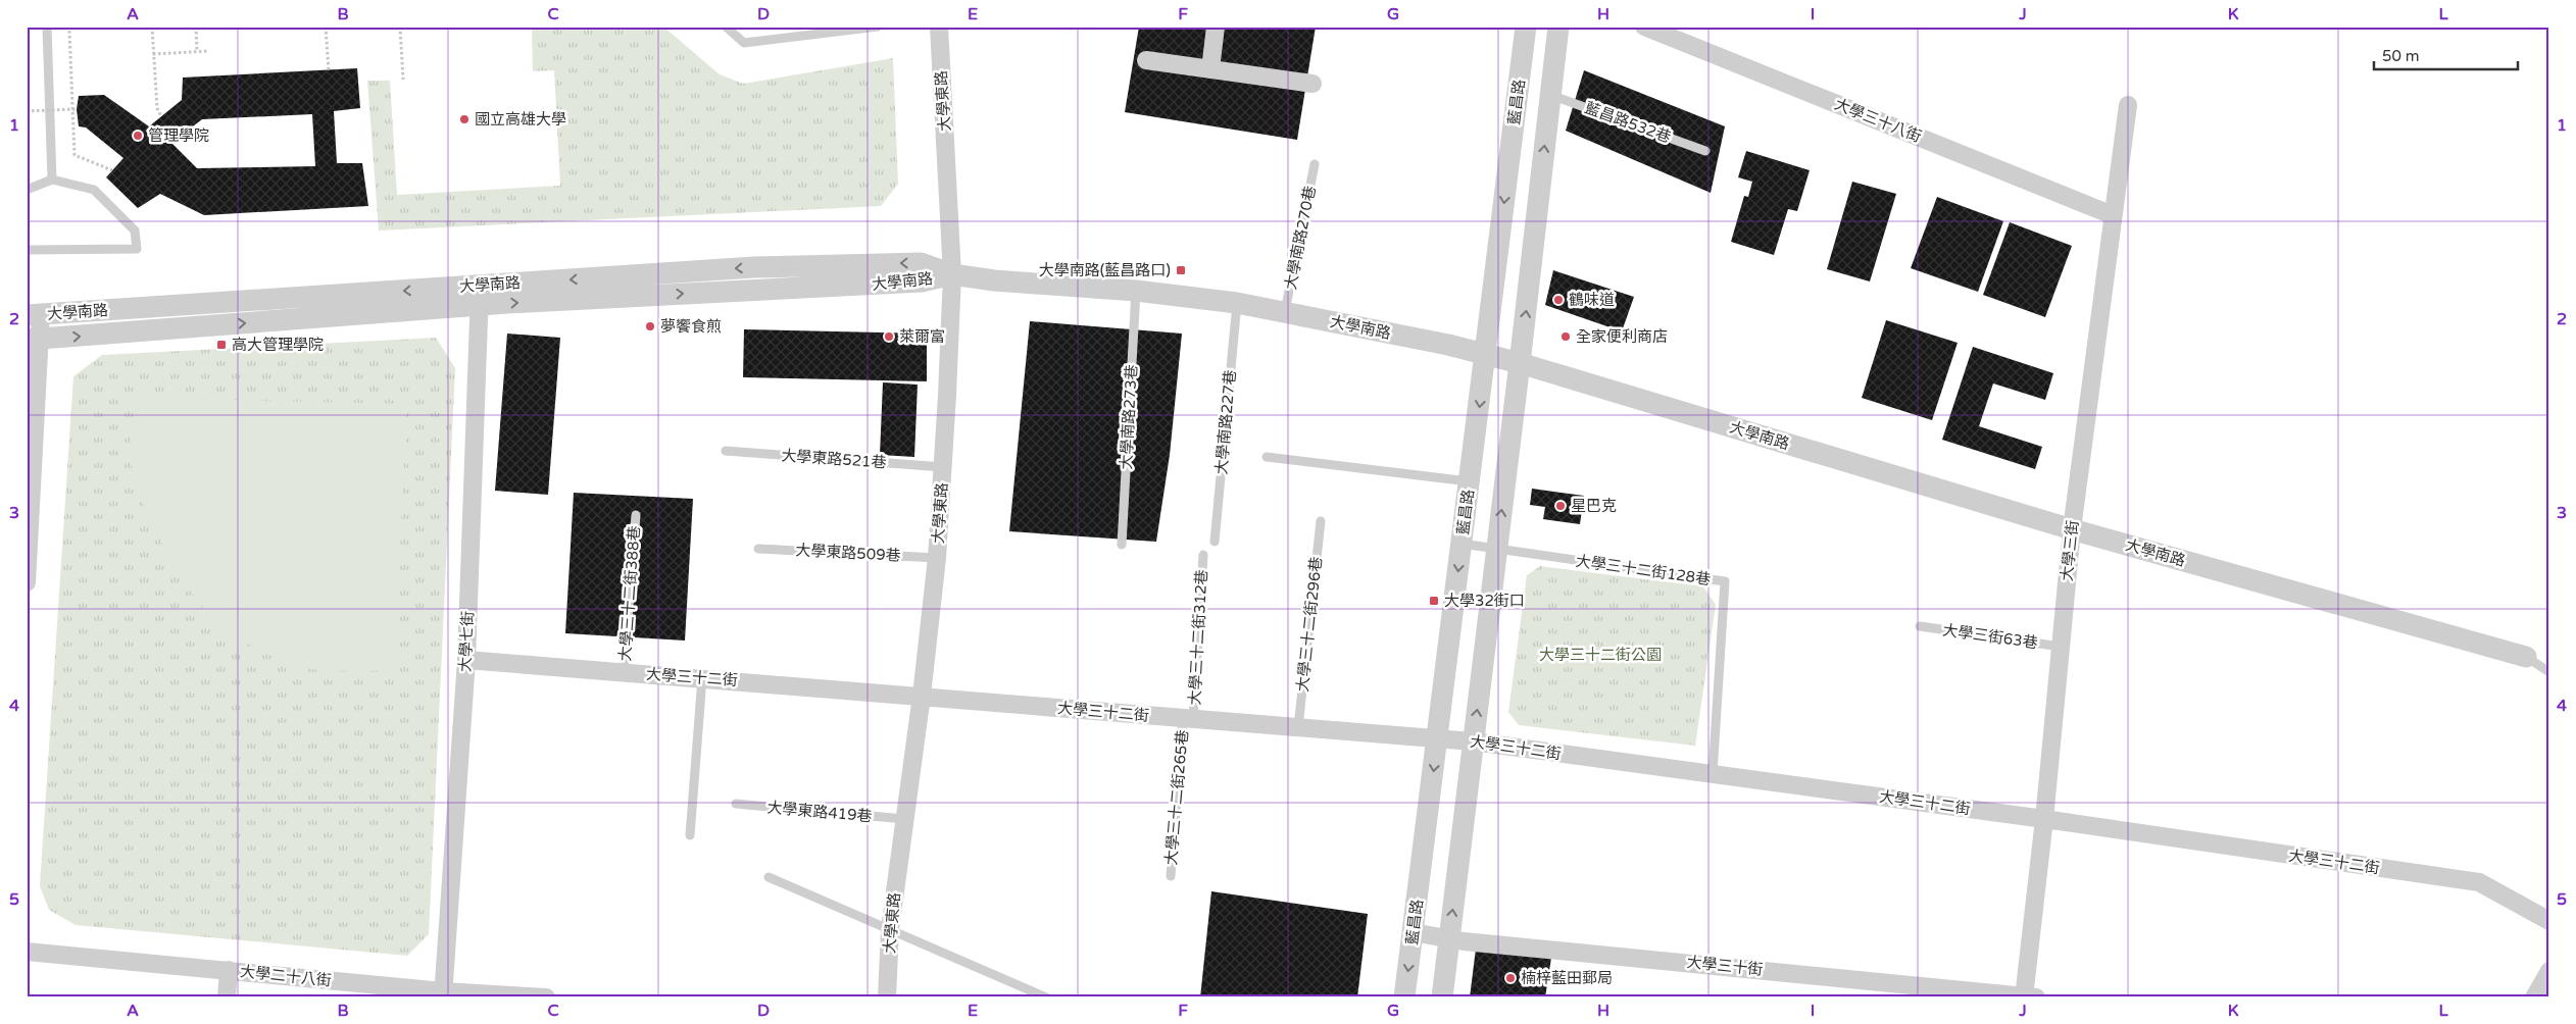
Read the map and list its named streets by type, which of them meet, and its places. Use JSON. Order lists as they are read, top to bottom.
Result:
{
  "streets": {
    "street": [
      "大學東路",
      "藍昌路",
      "大學三十八街",
      "大學南路",
      "大學三街",
      "大學七街",
      "大學三十二街",
      "大學三十街",
      "大學二十八街"
    ],
    "lane": [
      "藍昌路532巷",
      "大學南路270巷",
      "大學南路273巷",
      "大學南路227巷",
      "大學東路521巷",
      "大學東路509巷",
      "大學三十二街128巷",
      "大學三十二街388巷",
      "大學三十二街296巷",
      "大學三街63巷",
      "大學三十二街312巷",
      "大學三十二街265巷",
      "大學東路419巷"
    ]
  },
  "crossings": [
    ["大學東路", "大學南路"],
    ["大學東路", "大學東路521巷"],
    ["大學東路", "大學東路509巷"],
    ["大學東路", "大學三十二街"],
    ["大學東路", "大學東路419巷"],
    ["藍昌路", "大學南路"],
    ["藍昌路", "大學三十二街128巷"],
    ["藍昌路", "大學三十二街"],
    ["藍昌路", "大學三十街"],
    ["大學三十八街", "大學三街"],
    ["大學南路270巷", "大學南路"],
    ["大學南路", "大學南路273巷"],
    ["大學南路", "大學南路227巷"],
    ["大學南路", "大學三街"],
    ["大學南路", "大學七街"],
    ["大學三街", "大學三街63巷"],
    ["大學三街", "大學三十二街"],
    ["大學三街", "大學三十街"],
    ["大學三十二街128巷", "大學三十二街"],
    ["大學三十二街388巷", "大學三十二街"],
    ["大學三十二街296巷", "大學三十二街"],
    ["大學三十二街312巷", "大學三十二街"],
    ["大學三十二街312巷", "大學三十二街265巷"],
    ["大學七街", "大學三十二街"],
    ["大學七街", "大學二十八街"],
    ["大學三十二街", "大學三十二街265巷"]
  ],
  "parks": ["大學三十二街公園"],
  "places": {
    "other": [
      "國立高雄大學",
      "管理學院",
      "鶴味道",
      "夢饗食煎",
      "萊爾富",
      "全家便利商店",
      "星巴克",
      "楠梓藍田郵局"
    ],
    "transit": ["大學南路(藍昌路口)", "高大管理學院", "大學32街口"]
  },
  "scale_bar": "50 m",
  "grid": {
    "columns": [
      "A",
      "B",
      "C",
      "D",
      "E",
      "F",
      "G",
      "H",
      "I",
      "J",
      "K",
      "L"
    ],
    "rows": [
      "1",
      "2",
      "3",
      "4",
      "5"
    ]
  }
}
